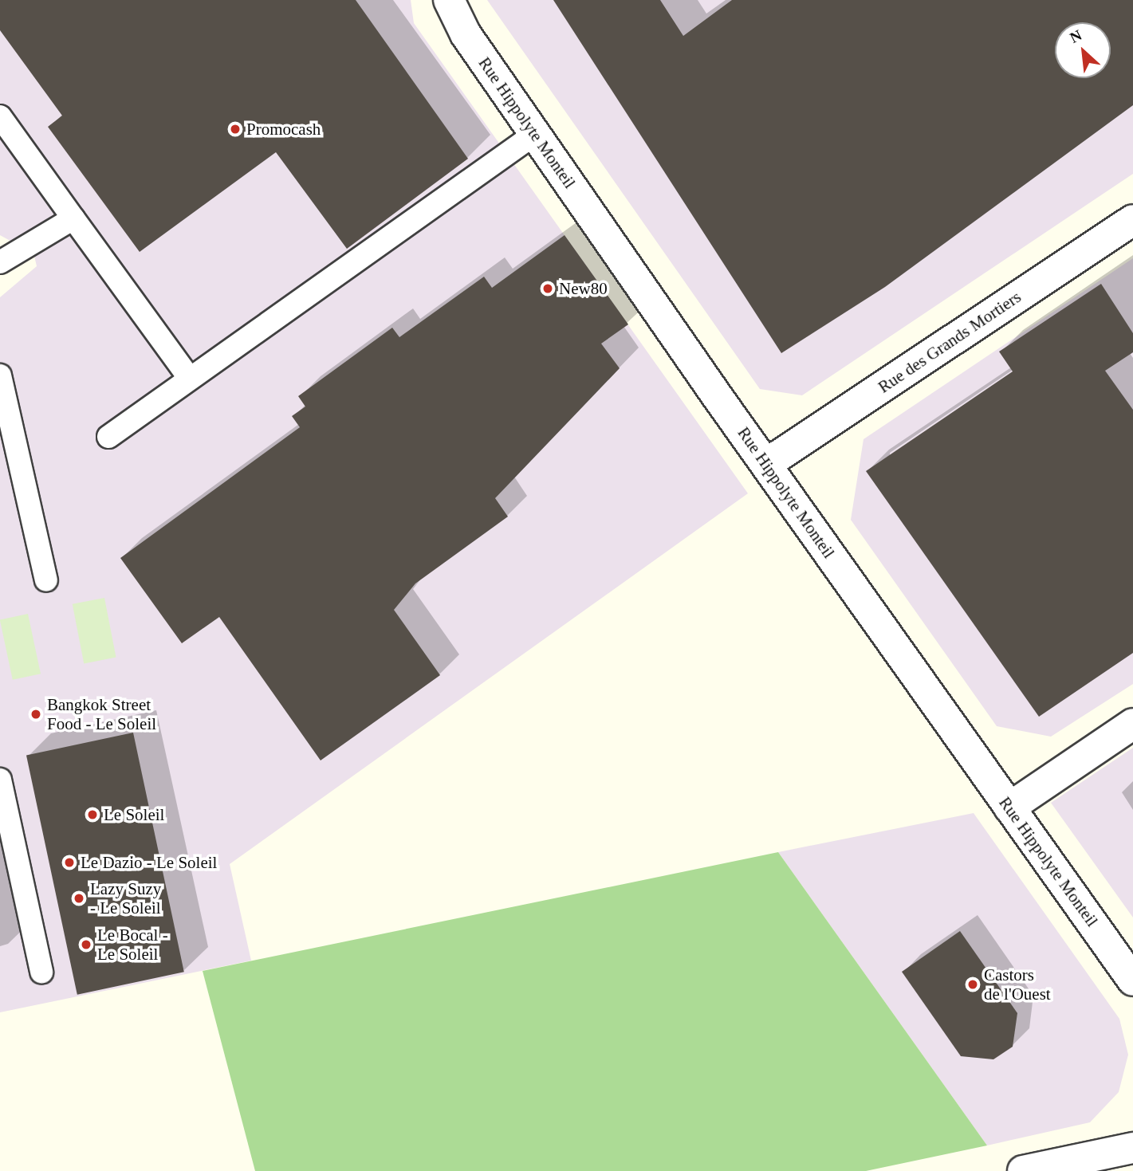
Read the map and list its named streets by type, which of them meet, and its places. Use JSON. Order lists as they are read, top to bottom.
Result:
{
  "streets": {
    "street": ["Rue Hippolyte Monteil", "Rue des Grands Mortiers"]
  },
  "crossings": [
    ["Rue Hippolyte Monteil", "Rue des Grands Mortiers"]
  ],
  "places": [
    "Promocash",
    "New80",
    "Bangkok Street Food - Le Soleil",
    "Le Soleil",
    "Le Dazio - Le Soleil",
    "Lazy Suzy - Le Soleil",
    "Le Bocal - Le Soleil",
    "Castors de l'Ouest"
  ],
  "north": "top left"
}
